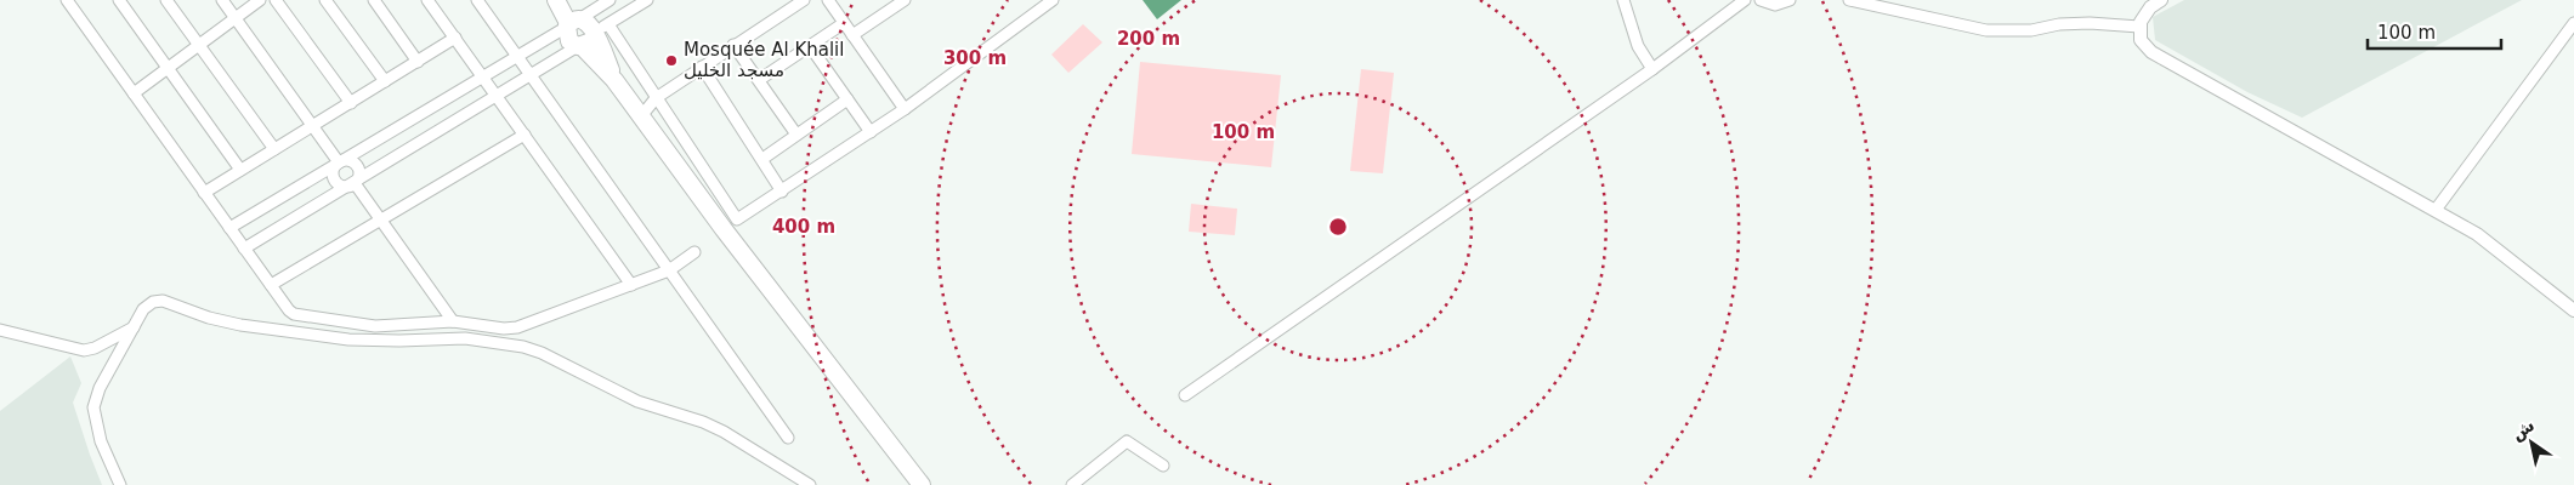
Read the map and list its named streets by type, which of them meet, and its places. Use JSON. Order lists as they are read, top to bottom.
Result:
{
  "places": ["Mosquée Al Khalil مسجد الخليل"],
  "scale_bar": "100 m",
  "north": "top left",
  "rings": [
    "200 m",
    "300 m",
    "100 m",
    "400 m"
  ]
}
